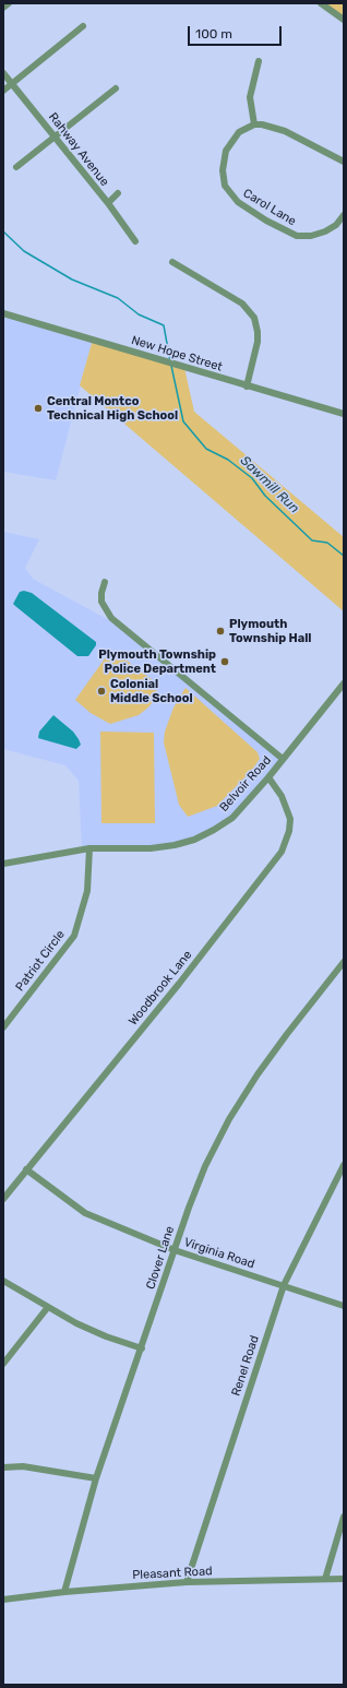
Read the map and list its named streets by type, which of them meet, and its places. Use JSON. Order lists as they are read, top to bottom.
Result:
{
  "streets": {
    "street": [
      "Rahway Avenue",
      "Carol Lane",
      "New Hope Street",
      "Belvoir Road",
      "Patriot Circle",
      "Woodbrook Lane",
      "Virginia Road",
      "Clover Lane",
      "Renel Road",
      "Pleasant Road"
    ]
  },
  "crossings": [
    ["Belvoir Road", "Patriot Circle"],
    ["Belvoir Road", "Woodbrook Lane"],
    ["Woodbrook Lane", "Virginia Road"],
    ["Virginia Road", "Clover Lane"],
    ["Virginia Road", "Renel Road"],
    ["Clover Lane", "Pleasant Road"],
    ["Renel Road", "Pleasant Road"]
  ],
  "water": ["Sawmill Run"],
  "places": [
    "Central Montco Technical High School",
    "Plymouth Township Hall",
    "Plymouth Township Police Department",
    "Colonial Middle School"
  ],
  "scale_bar": "100 m"
}
